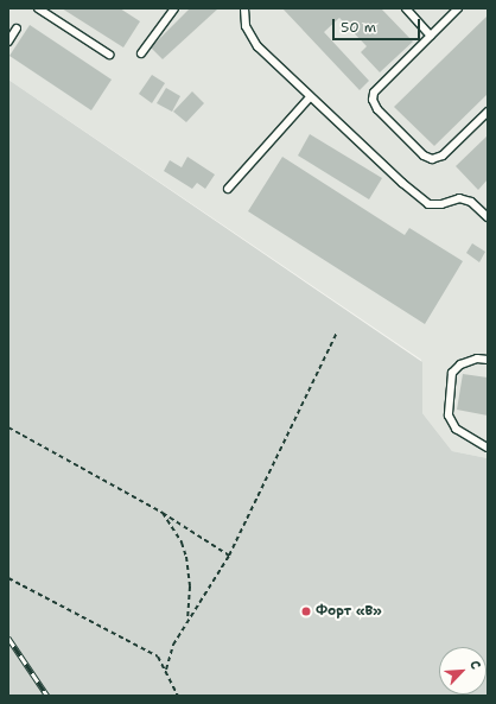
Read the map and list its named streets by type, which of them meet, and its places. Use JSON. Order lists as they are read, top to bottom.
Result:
{
  "places": ["Форт «В»"],
  "scale_bar": "50 m",
  "north": "top right"
}
